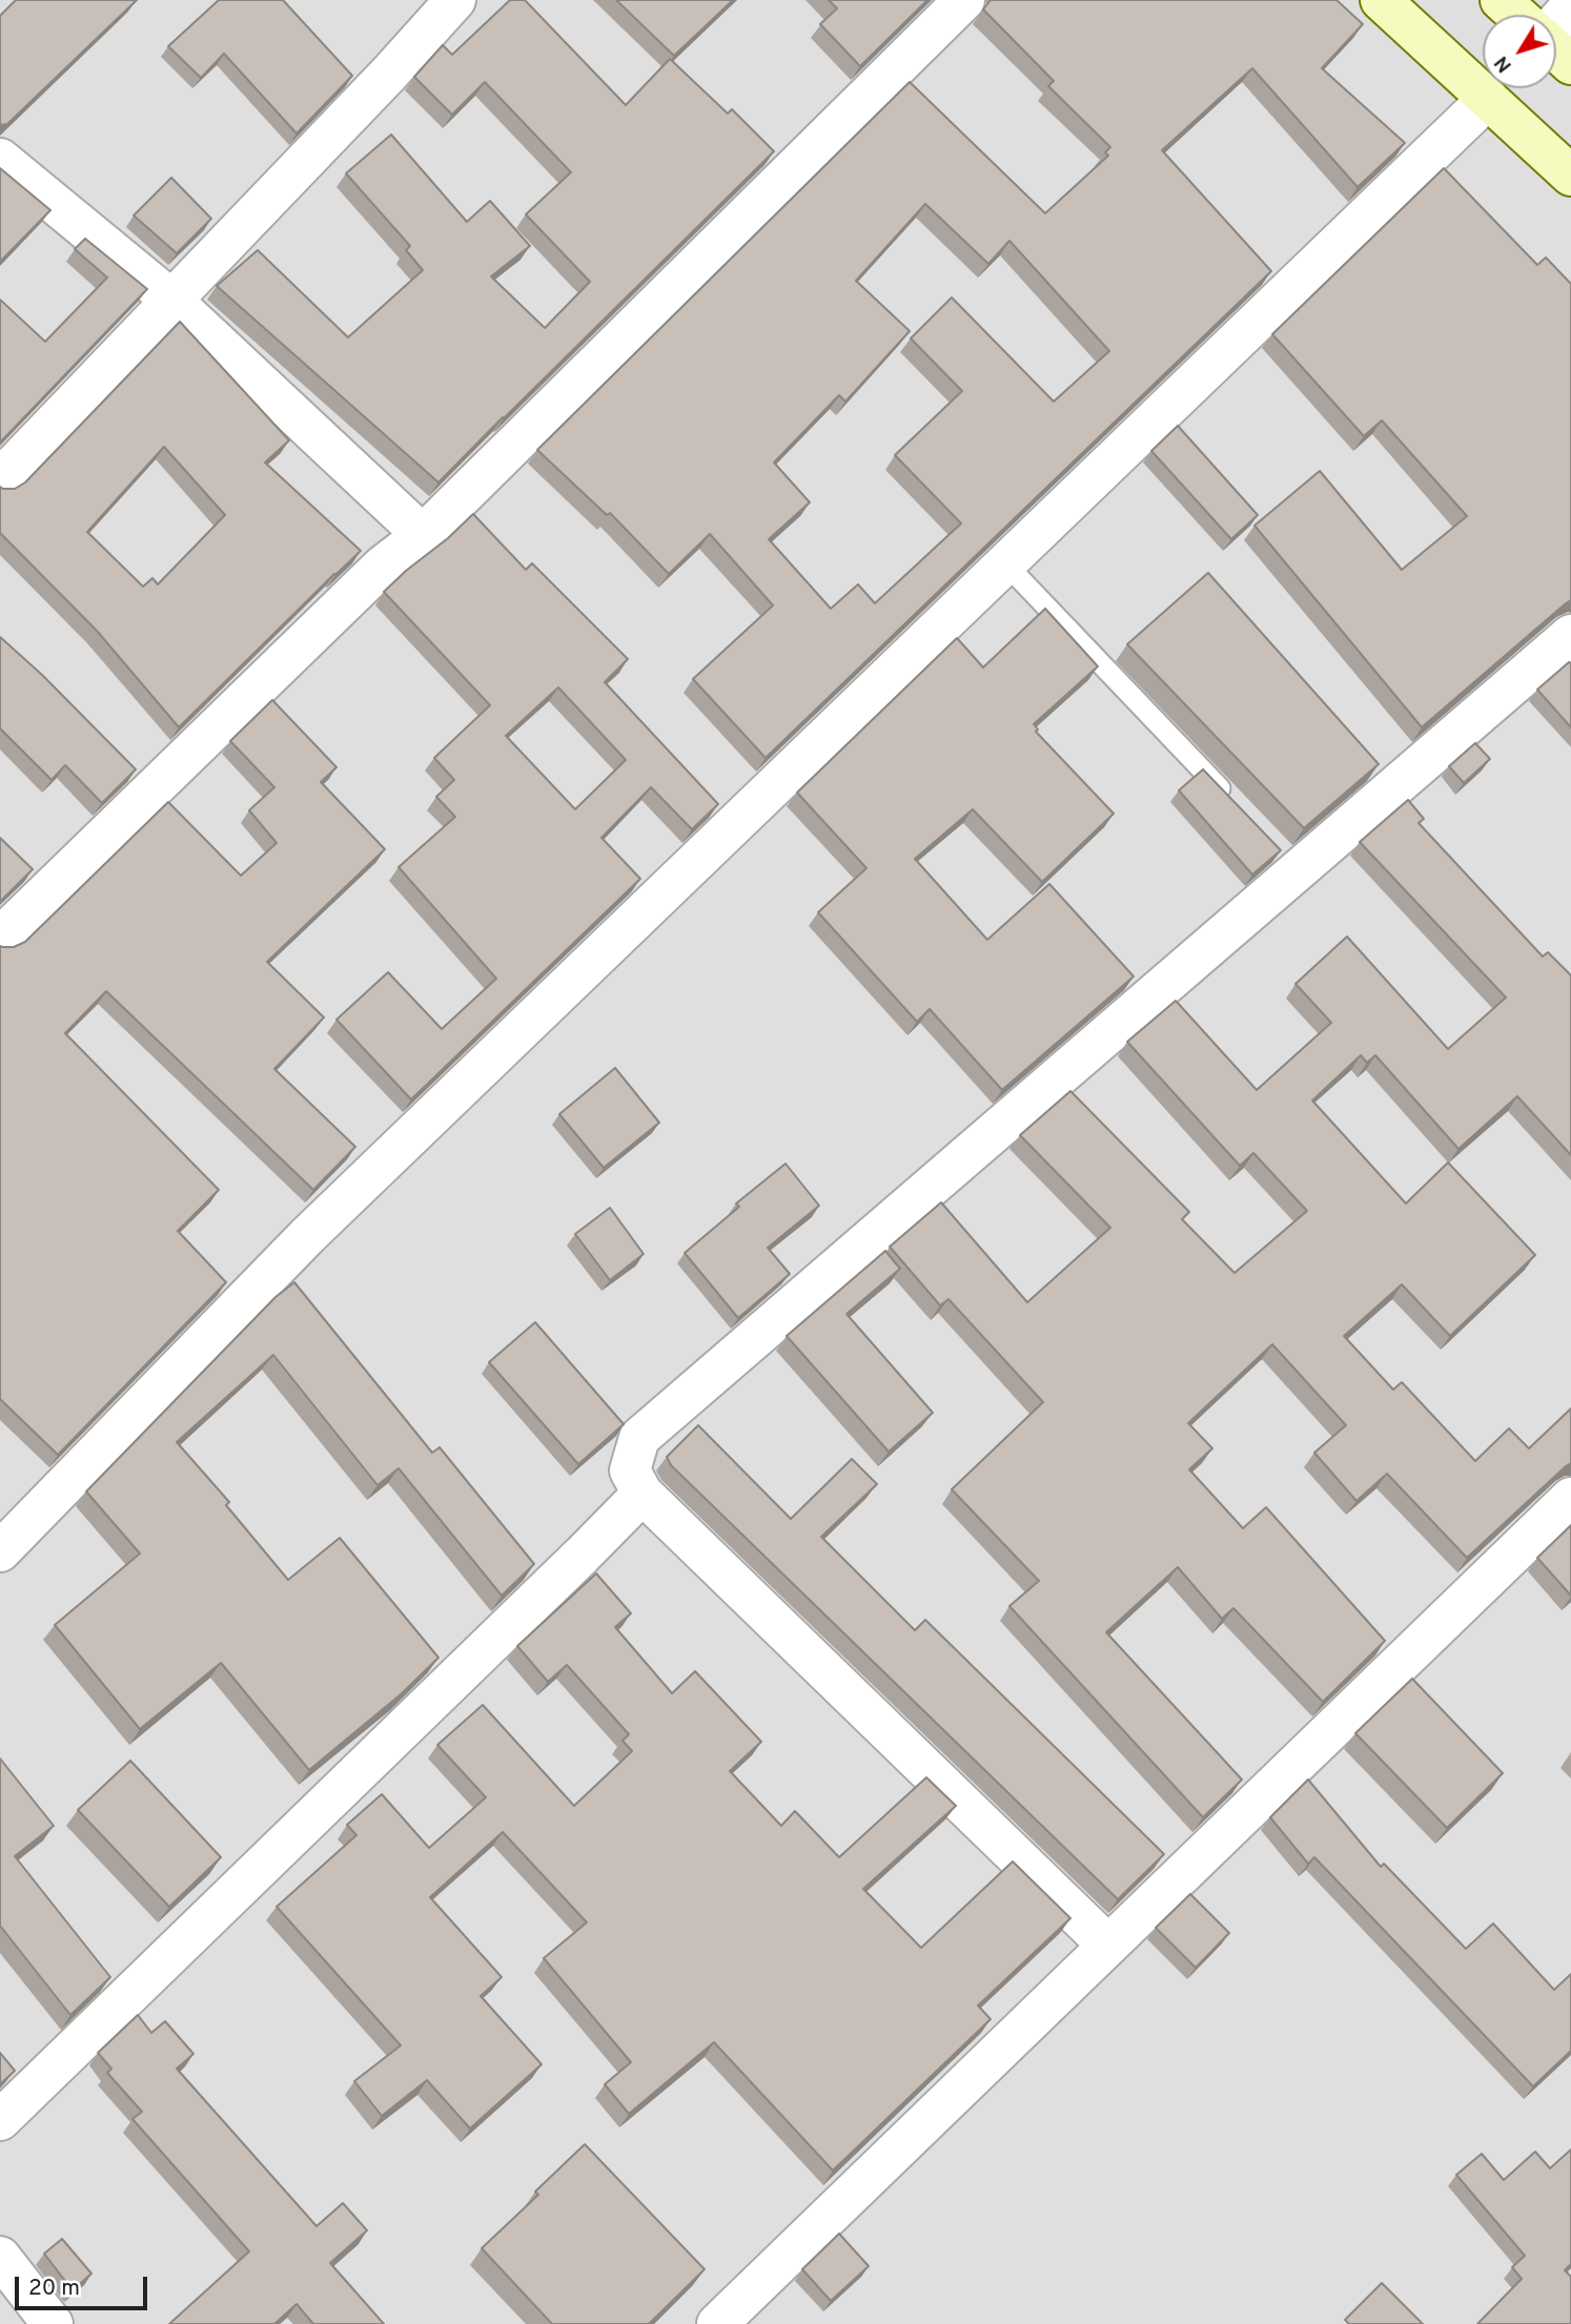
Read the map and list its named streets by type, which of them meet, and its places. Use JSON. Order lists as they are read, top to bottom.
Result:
{
  "scale_bar": "20 m",
  "north": "bottom left"
}
